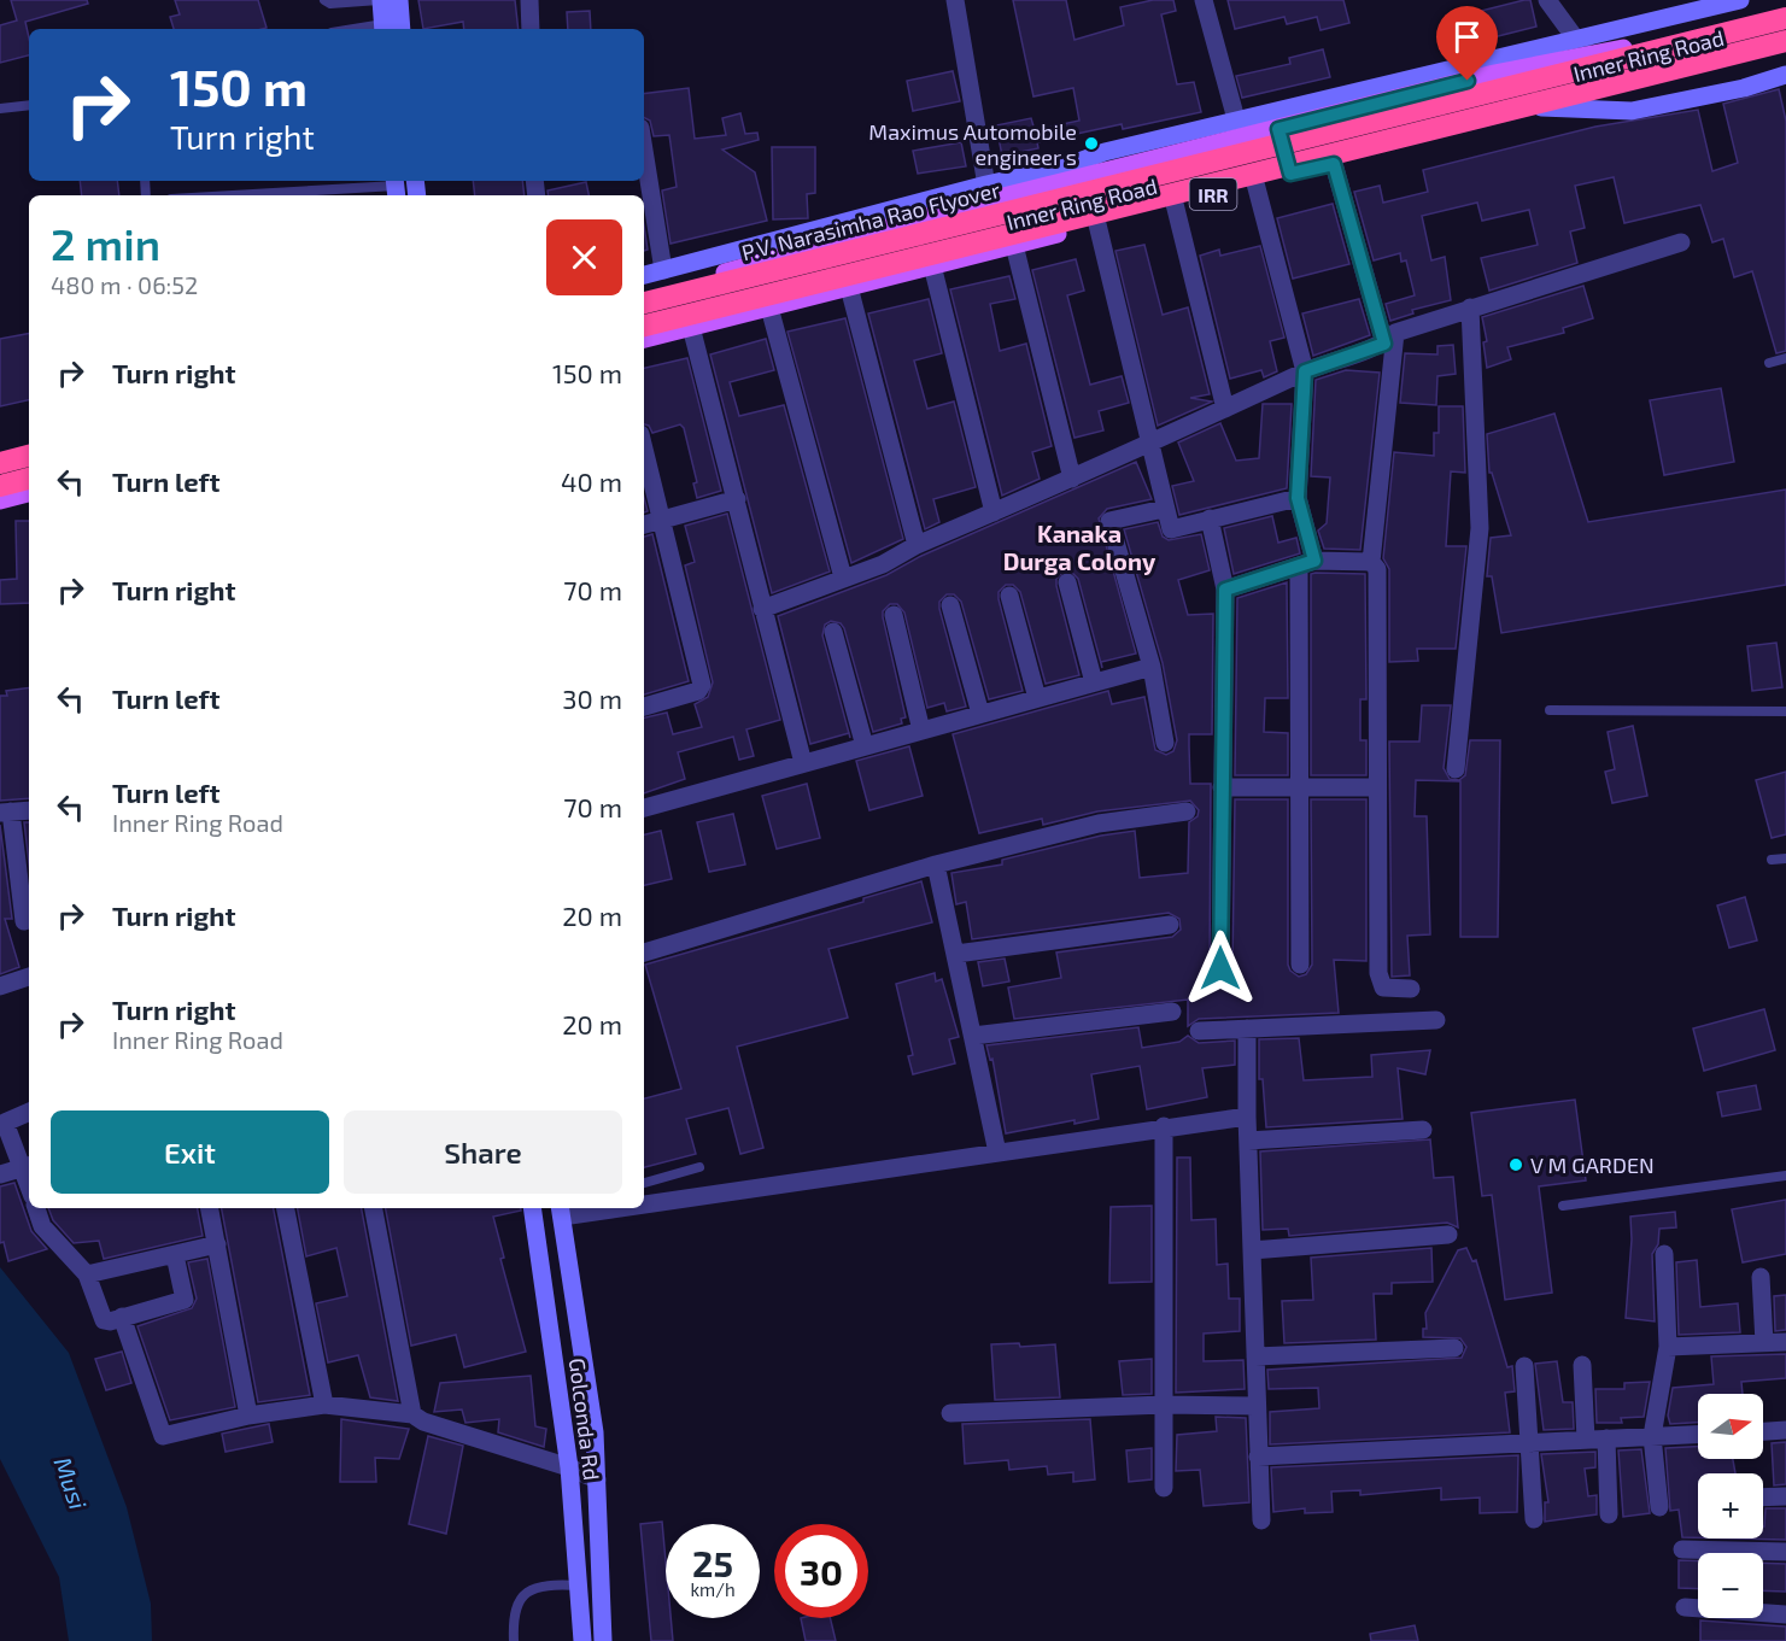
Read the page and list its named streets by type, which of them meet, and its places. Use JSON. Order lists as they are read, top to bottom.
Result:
{
  "streets": {
    "highway": ["P.V. Narasimha Rao Flyover"],
    "main road": ["Inner Ring Road", "IRR"],
    "street": ["Golconda Rd"]
  },
  "crossings": [
    ["Inner Ring Road", "P.V. Narasimha Rao Flyover"]
  ],
  "districts": ["Kanaka Durga Colony"],
  "water": ["Musi"],
  "places": ["Maximus Automobile engineer s", "V M GARDEN"],
  "north": "right",
  "page": {
    "turn": ["150 m", "Turn right"],
    "heading": ["2 min", "480 m · 06:52"],
    "list": [
      {
        "name": "Turn right",
        "value": "150 m"
      },
      {
        "name": "Turn left",
        "value": "40 m"
      },
      {
        "name": "Turn right",
        "value": "70 m"
      },
      {
        "name": "Turn left",
        "value": "30 m"
      },
      {
        "name": "Turn left",
        "note": "Inner Ring Road",
        "value": "70 m"
      },
      {
        "name": "Turn right",
        "value": "20 m"
      },
      {
        "name": "Turn right",
        "note": "Inner Ring Road",
        "value": "20 m"
      }
    ],
    "buttons": ["Exit", "Share"],
    "map_buttons": ["+", "−"],
    "speed": "25 km/h",
    "limit": "30"
  }
}
